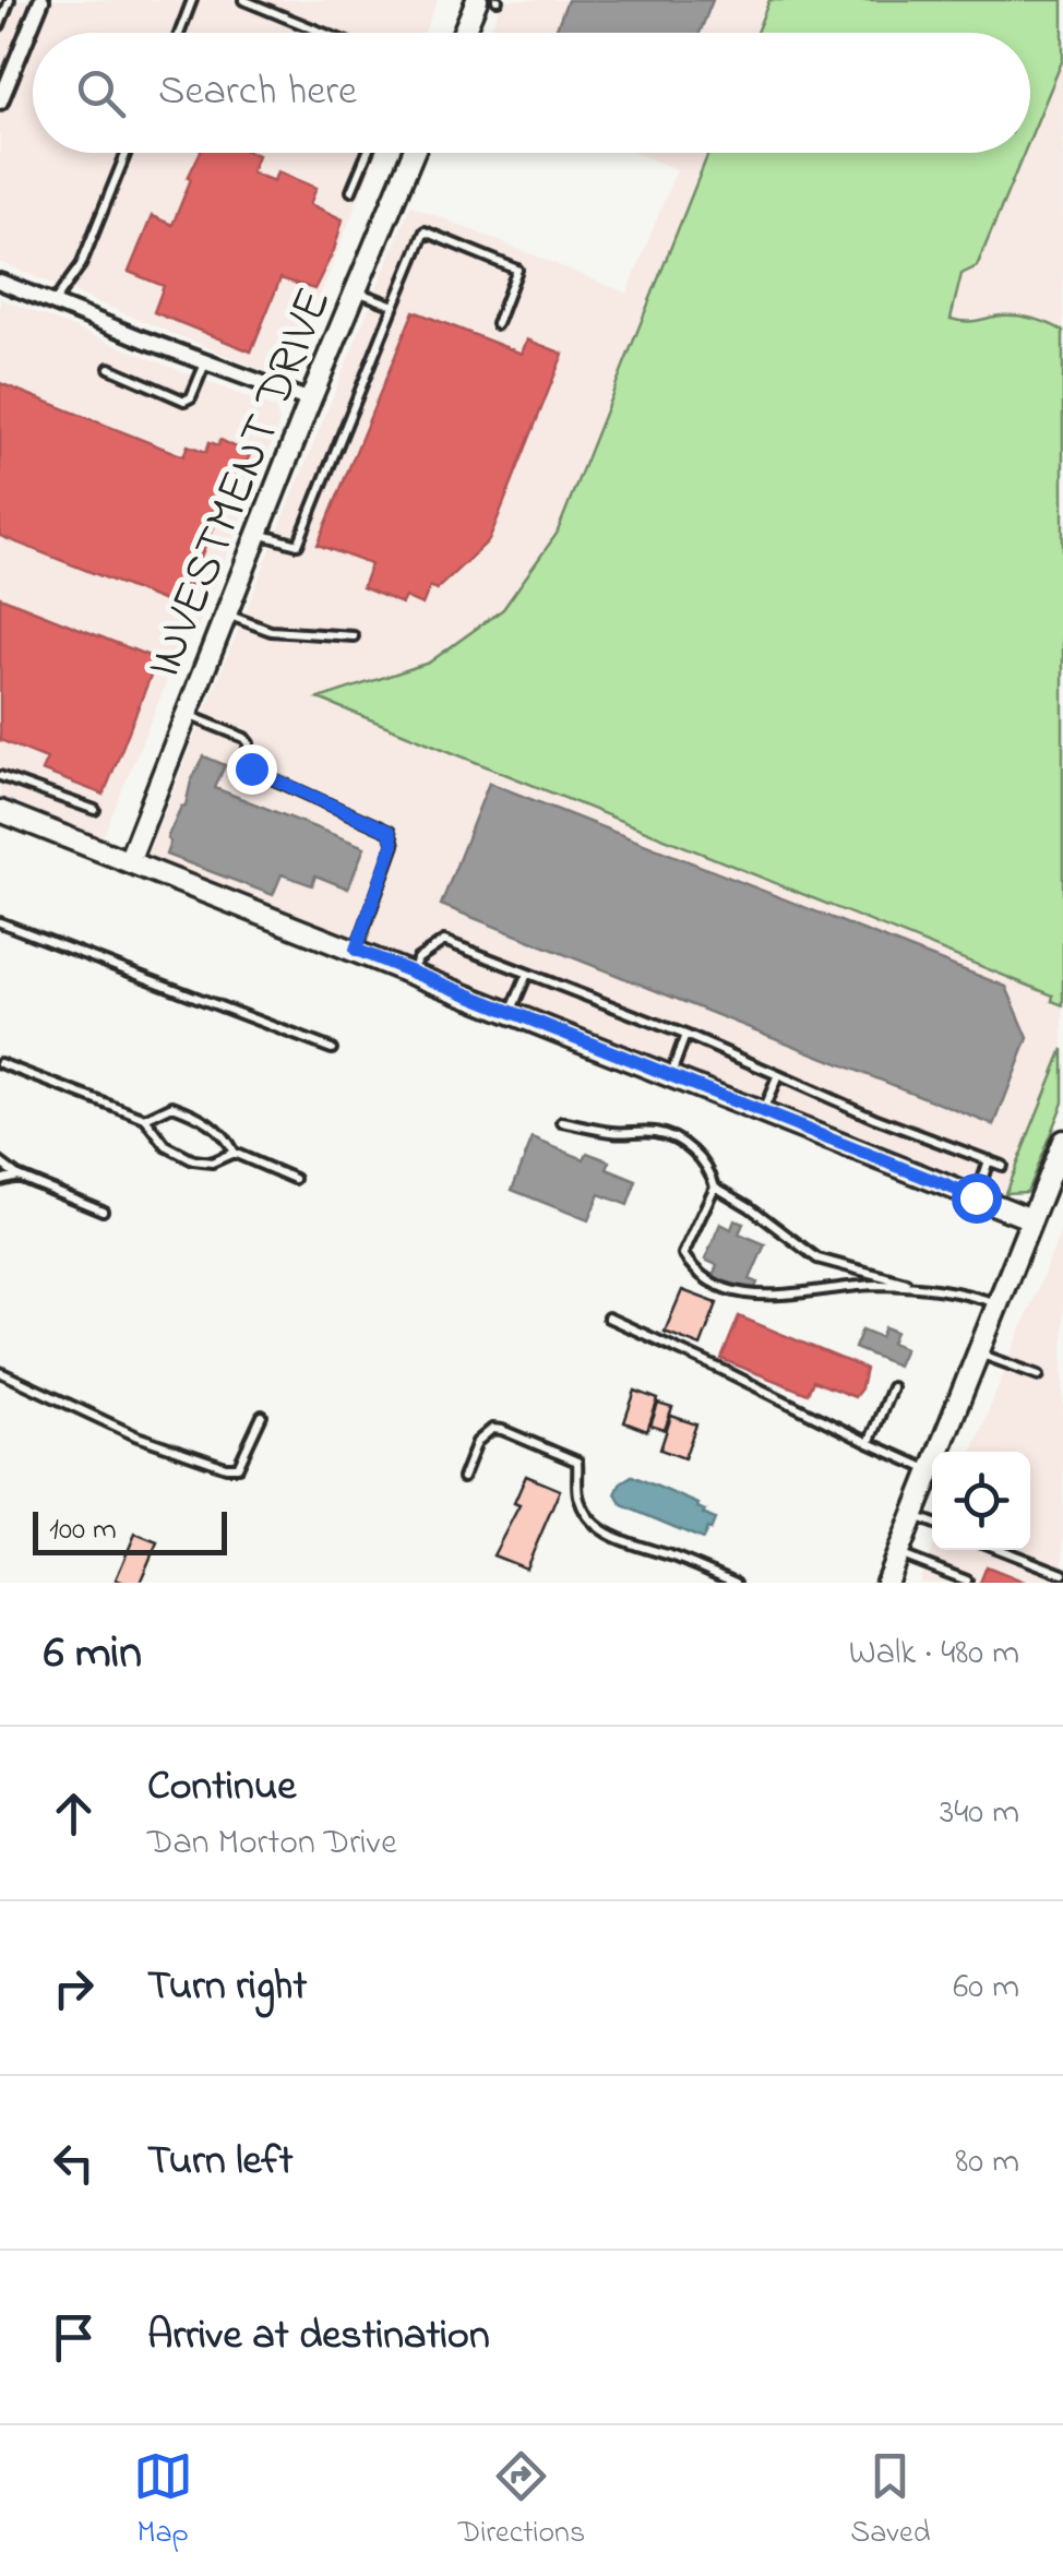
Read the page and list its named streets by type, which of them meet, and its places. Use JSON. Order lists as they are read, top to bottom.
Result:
{
  "streets": {
    "street": ["INVESTMENT DRIVE"]
  },
  "scale_bar": "100 m",
  "page": {
    "search": "Search here",
    "scale": "100 m",
    "heading": ["6 min", "Walk · 480 m"],
    "list": [
      ["Continue", "Dan Morton Drive", "340 m"],
      ["Turn right", "60 m"],
      ["Turn left", "80 m"],
      "Arrive at destination"
    ],
    "nav": ["Map", "Directions", "Saved"]
  }
}
